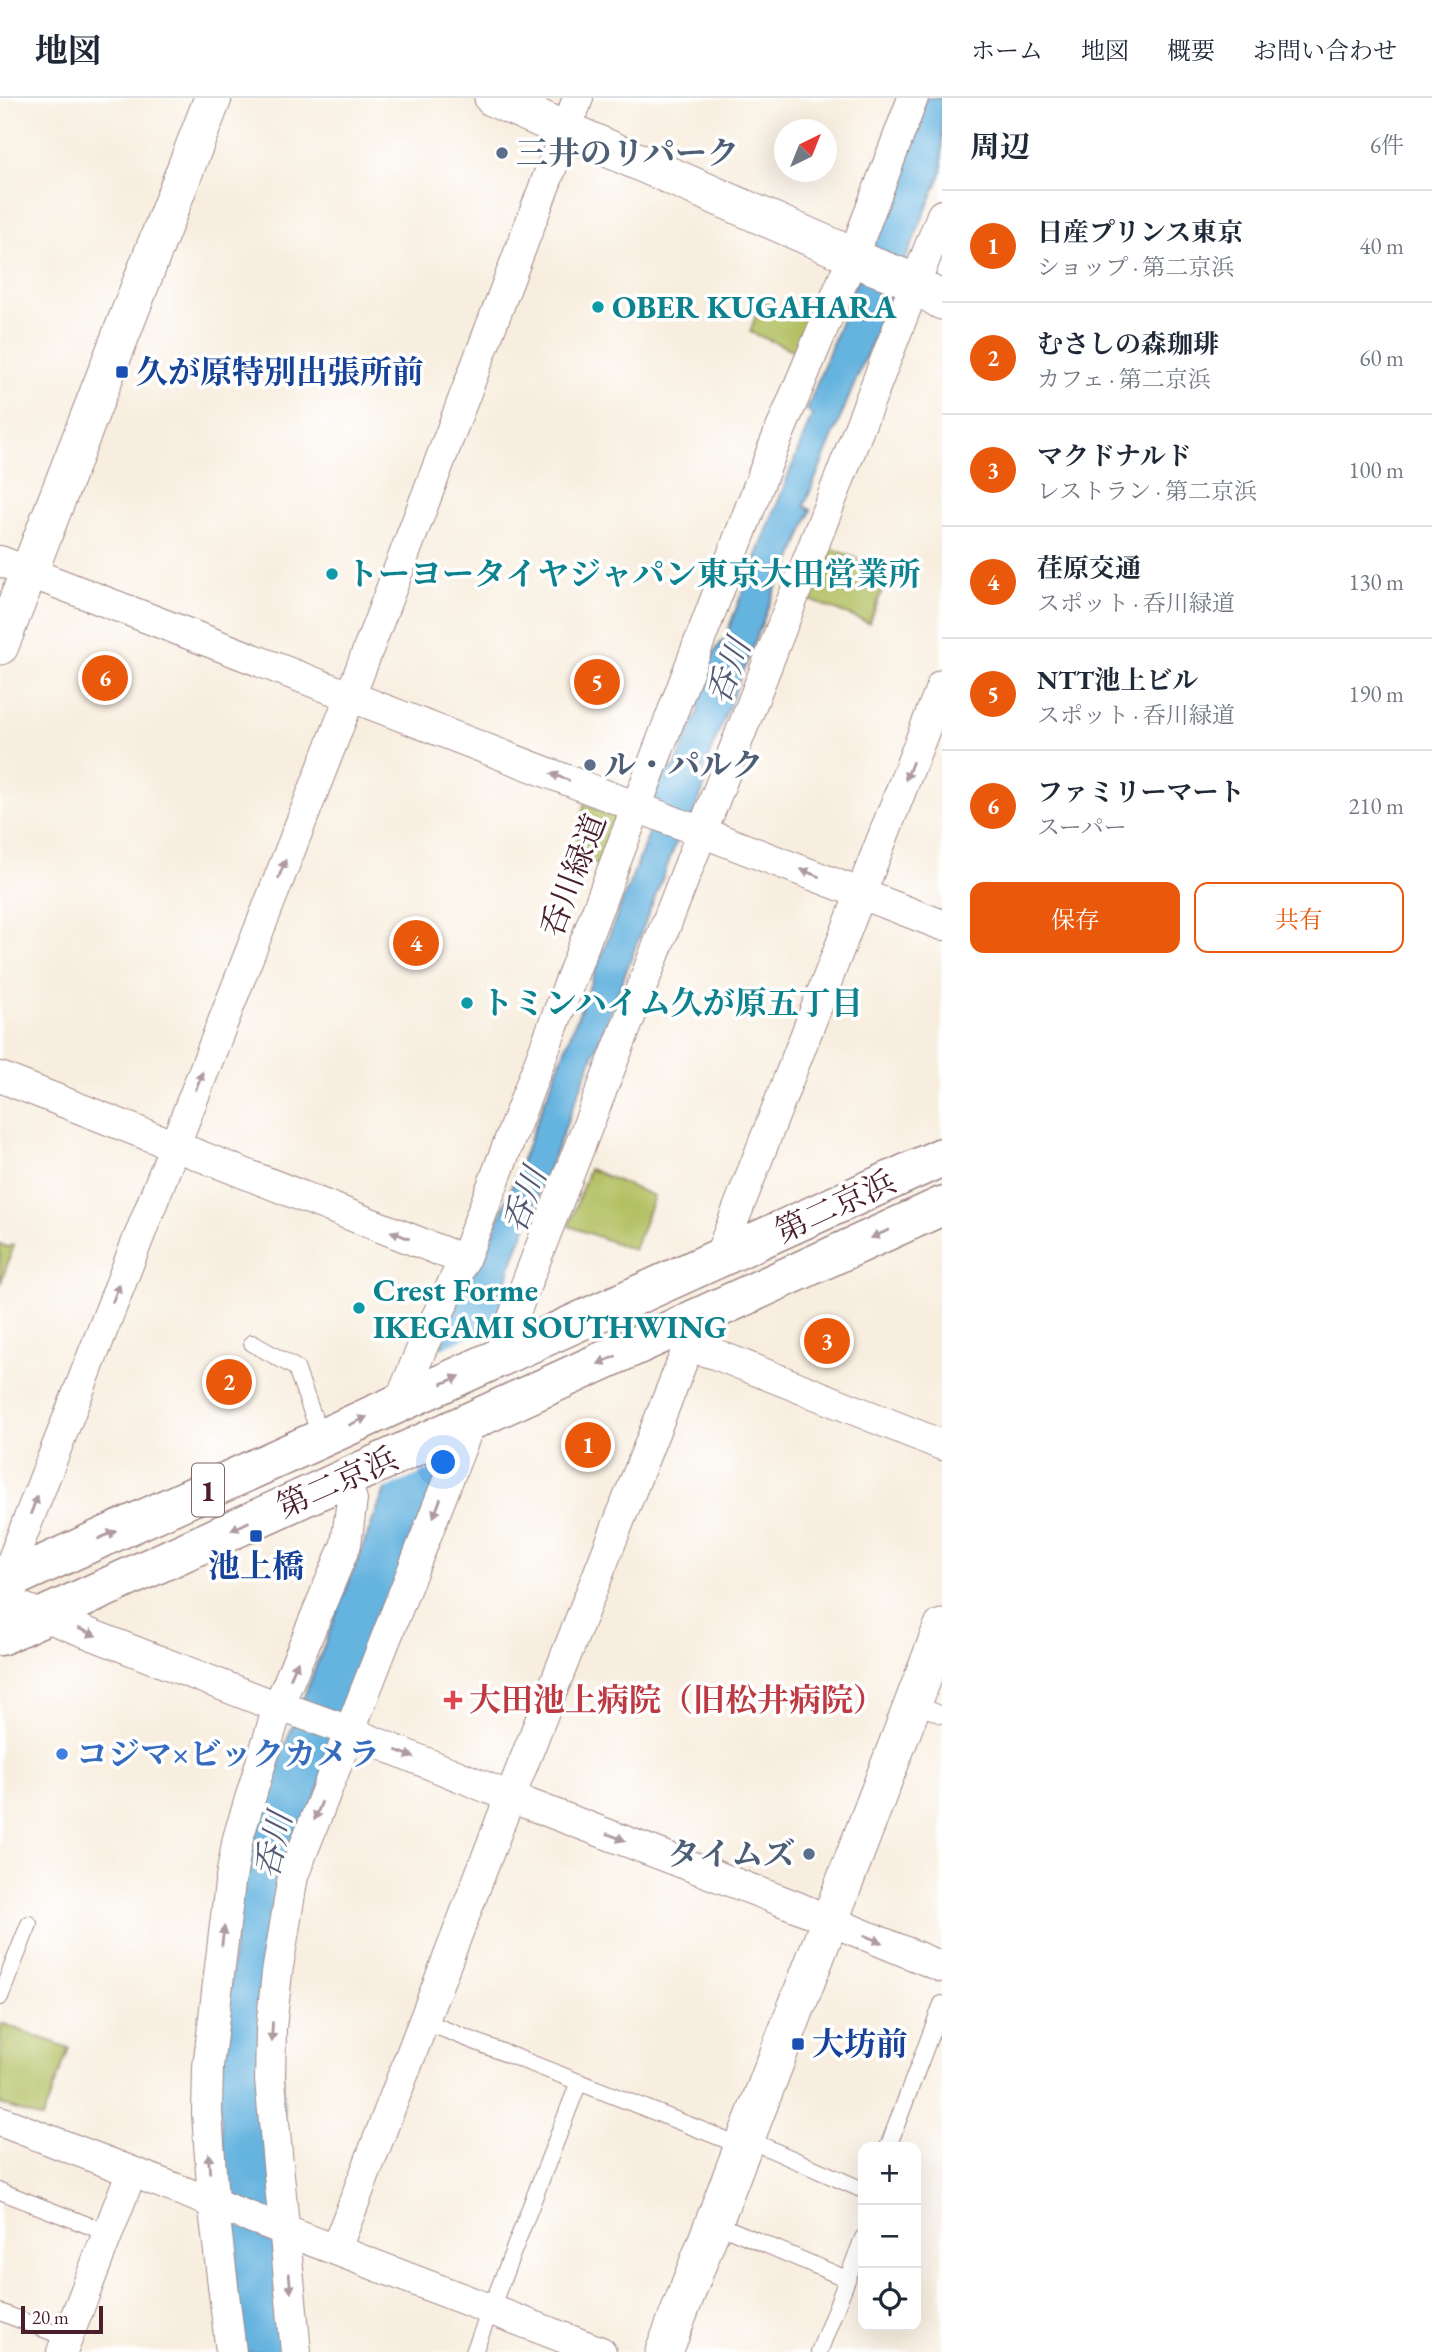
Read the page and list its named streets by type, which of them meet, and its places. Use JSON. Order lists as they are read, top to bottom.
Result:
{
  "streets": {
    "highway": ["第二京浜", "1"],
    "street": ["呑川緑道"]
  },
  "crossings": [
    ["呑川緑道", "第二京浜"]
  ],
  "water": ["呑川"],
  "places": {
    "other": [
      "三井のリパーク",
      "OBER KUGAHARA",
      "トーヨータイヤジャパン東京大田営業所",
      "ル・パルク",
      "トミンハイム久が原五丁目",
      "Crest Forme IKEGAMI SOUTHWING",
      "コジマ×ビックカメラ",
      "タイムズ"
    ],
    "transit": ["久が原特別出張所前", "池上橋", "大坊前"],
    "health": ["大田池上病院（旧松井病院）"]
  },
  "scale_bar": "20 m",
  "north": "top right",
  "page": {
    "header": "地図",
    "nav": [
      "ホーム",
      "地図",
      "概要",
      "お問い合わせ"
    ],
    "heading": ["周辺", "6件"],
    "list": [
      {
        "mark": "1",
        "name": "日産プリンス東京",
        "note": "ショップ · 第二京浜",
        "value": "40 m"
      },
      {
        "mark": "2",
        "name": "むさしの森珈琲",
        "note": "カフェ · 第二京浜",
        "value": "60 m"
      },
      {
        "mark": "3",
        "name": "マクドナルド",
        "note": "レストラン · 第二京浜",
        "value": "100 m"
      },
      {
        "mark": "4",
        "name": "荏原交通",
        "note": "スポット · 呑川緑道",
        "value": "130 m"
      },
      {
        "mark": "5",
        "name": "NTT池上ビル",
        "note": "スポット · 呑川緑道",
        "value": "190 m"
      },
      {
        "mark": "6",
        "name": "ファミリーマート",
        "note": "スーパー",
        "value": "210 m"
      }
    ],
    "pins": [
      "6",
      "5",
      "4",
      "3",
      "2",
      "1"
    ],
    "buttons": ["保存", "共有"],
    "map_buttons": ["+", "−"],
    "scale": "20 m"
  }
}
